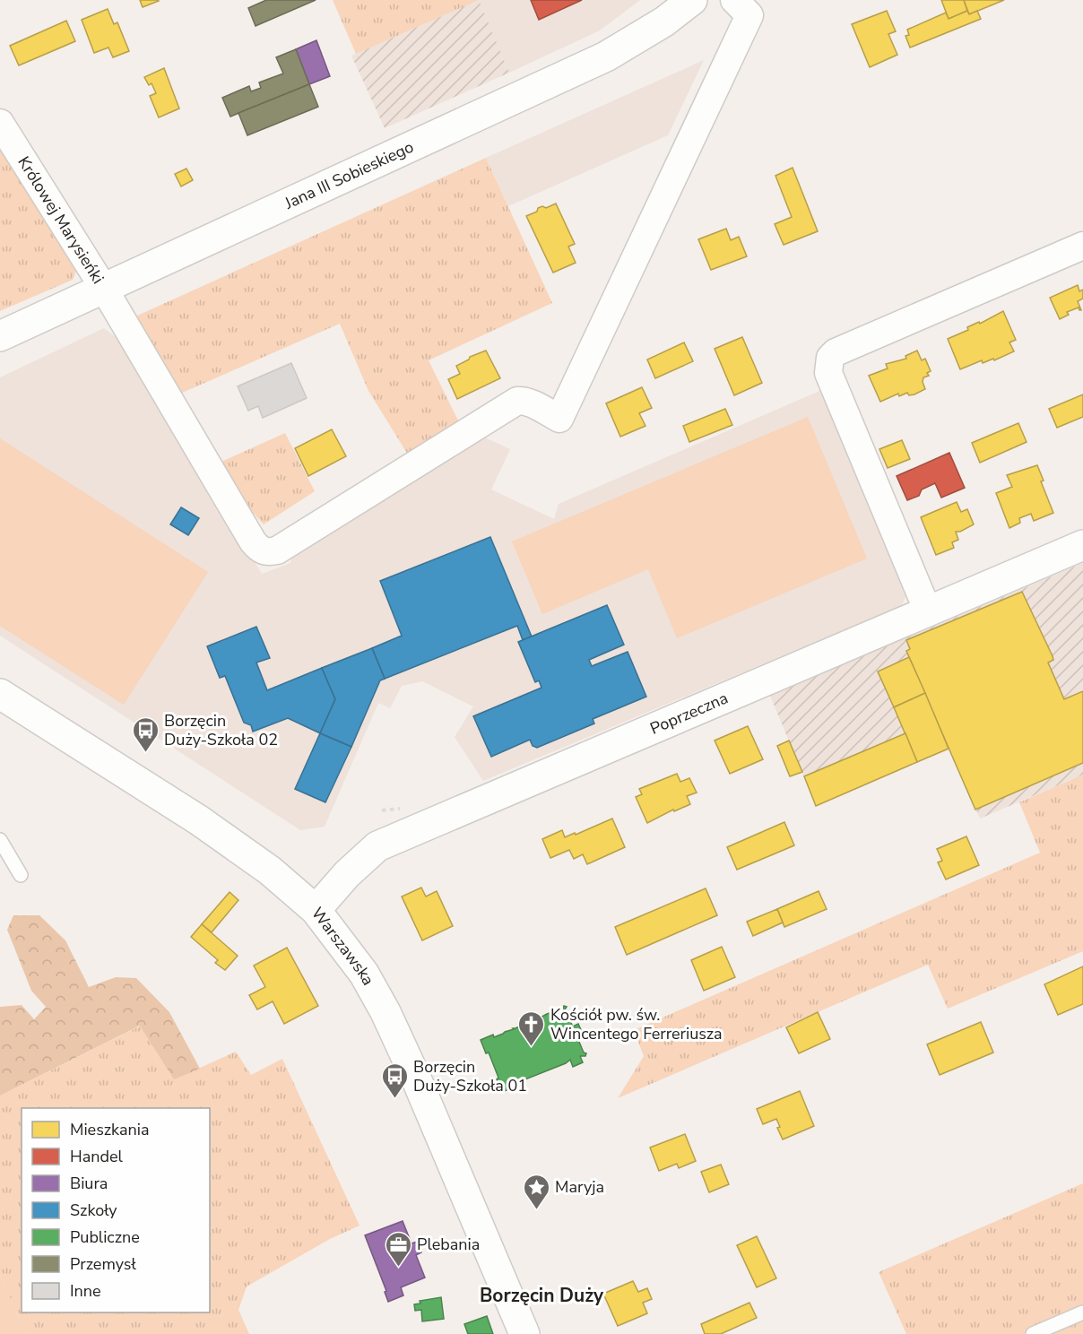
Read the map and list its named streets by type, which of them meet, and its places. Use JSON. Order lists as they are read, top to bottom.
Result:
{
  "streets": {
    "main road": ["Jana III Sobieskiego", "Poprzeczna", "Warszawska"],
    "street": ["Królowej Marysieńki"]
  },
  "crossings": [
    ["Jana III Sobieskiego", "Królowej Marysieńki"],
    ["Poprzeczna", "Warszawska"]
  ],
  "districts": ["Borzęcin Duży"],
  "places": {
    "bus stop": ["Borzęcin Duży-Szkoła 02", "Borzęcin Duży-Szkoła 01"],
    "church": ["Kościół pw. św. Wincentego Ferreriusza"],
    "place": ["Maryja"],
    "office": ["Plebania"]
  },
  "legend": [
    "Mieszkania",
    "Handel",
    "Biura",
    "Szkoły",
    "Publiczne",
    "Przemysł",
    "Inne"
  ]
}
